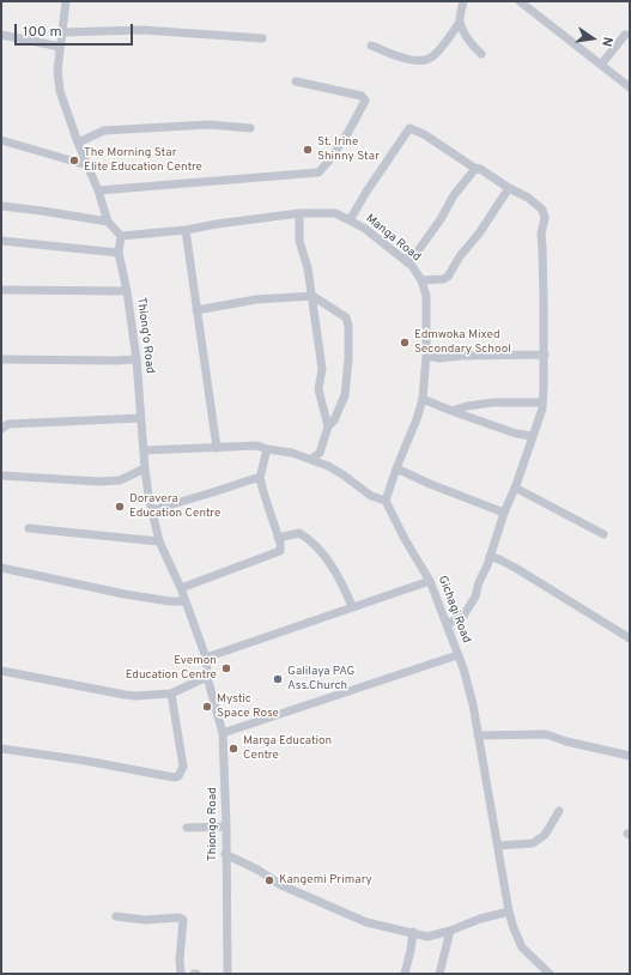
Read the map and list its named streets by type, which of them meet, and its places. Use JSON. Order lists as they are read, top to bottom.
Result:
{
  "streets": {
    "street": [
      "Manga Road",
      "Thiong'o Road",
      "Gichagi Road",
      "Thiongo Road"
    ]
  },
  "crossings": [
    ["Manga Road", "Thiong'o Road"],
    ["Manga Road", "Gichagi Road"],
    ["Thiong'o Road", "Thiongo Road"]
  ],
  "places": [
    "St. Irine Shinny Star",
    "The Morning Star Elite Education Centre",
    "Edmwoka Mixed Secondary School",
    "Doravera Education Centre",
    "Evemon Education Centre",
    "Galilaya PAG Ass.Church",
    "Mystic Space Rose",
    "Marga Education Centre",
    "Kangemi Primary"
  ],
  "scale_bar": "100 m",
  "north": "right"
}
